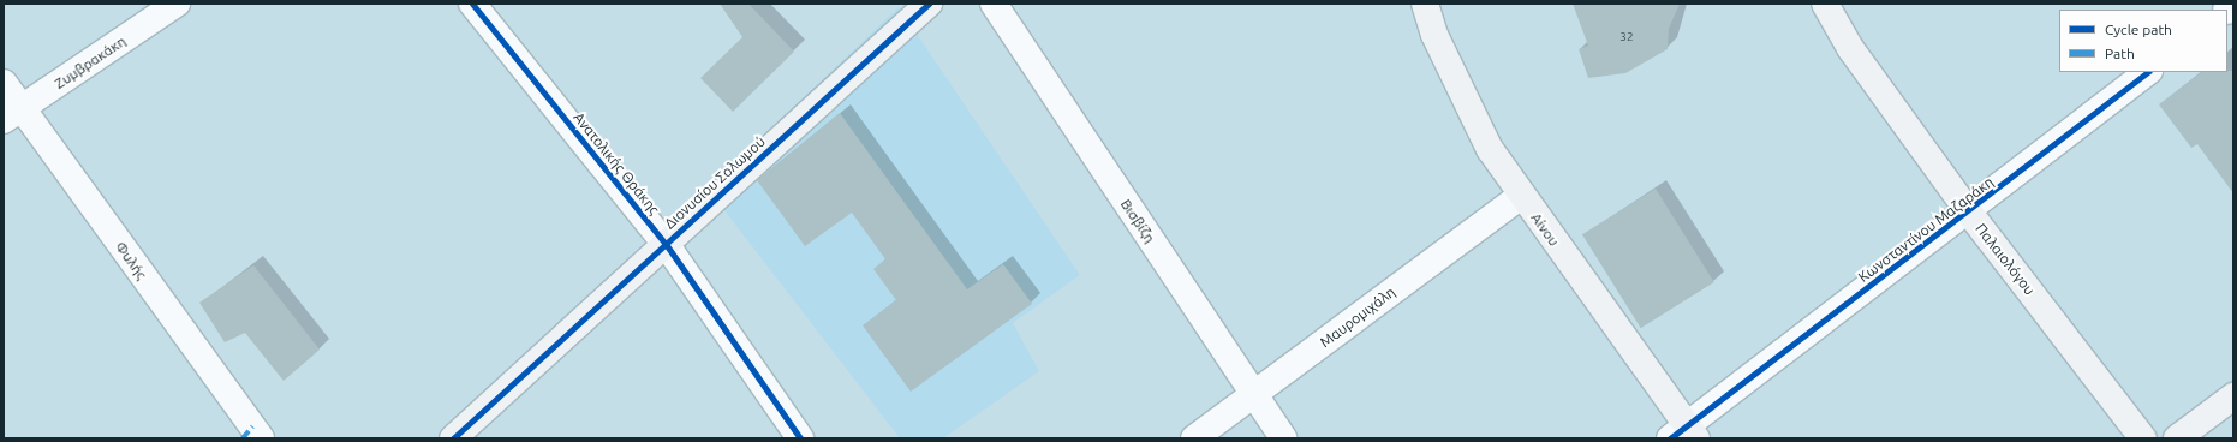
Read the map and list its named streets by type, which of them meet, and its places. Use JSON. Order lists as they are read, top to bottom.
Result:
{
  "streets": {
    "street": [
      "Ζυμβρακάκη",
      "Ανατολικής Θράκης",
      "Διονυσίου Σολωμού",
      "Βισβίζη",
      "Αίνου",
      "Κωνσταντίνου Μαζαράκη",
      "Παλαιολόγου",
      "Φυλής",
      "Μαυρομιχάλη"
    ]
  },
  "crossings": [
    ["Ζυμβρακάκη", "Φυλής"],
    ["Ανατολικής Θράκης", "Διονυσίου Σολωμού"],
    ["Βισβίζη", "Μαυρομιχάλη"],
    ["Αίνου", "Κωνσταντίνου Μαζαράκη"],
    ["Αίνου", "Μαυρομιχάλη"],
    ["Κωνσταντίνου Μαζαράκη", "Παλαιολόγου"]
  ],
  "house_numbers": ["32"],
  "legend": ["Cycle path", "Path"]
}
